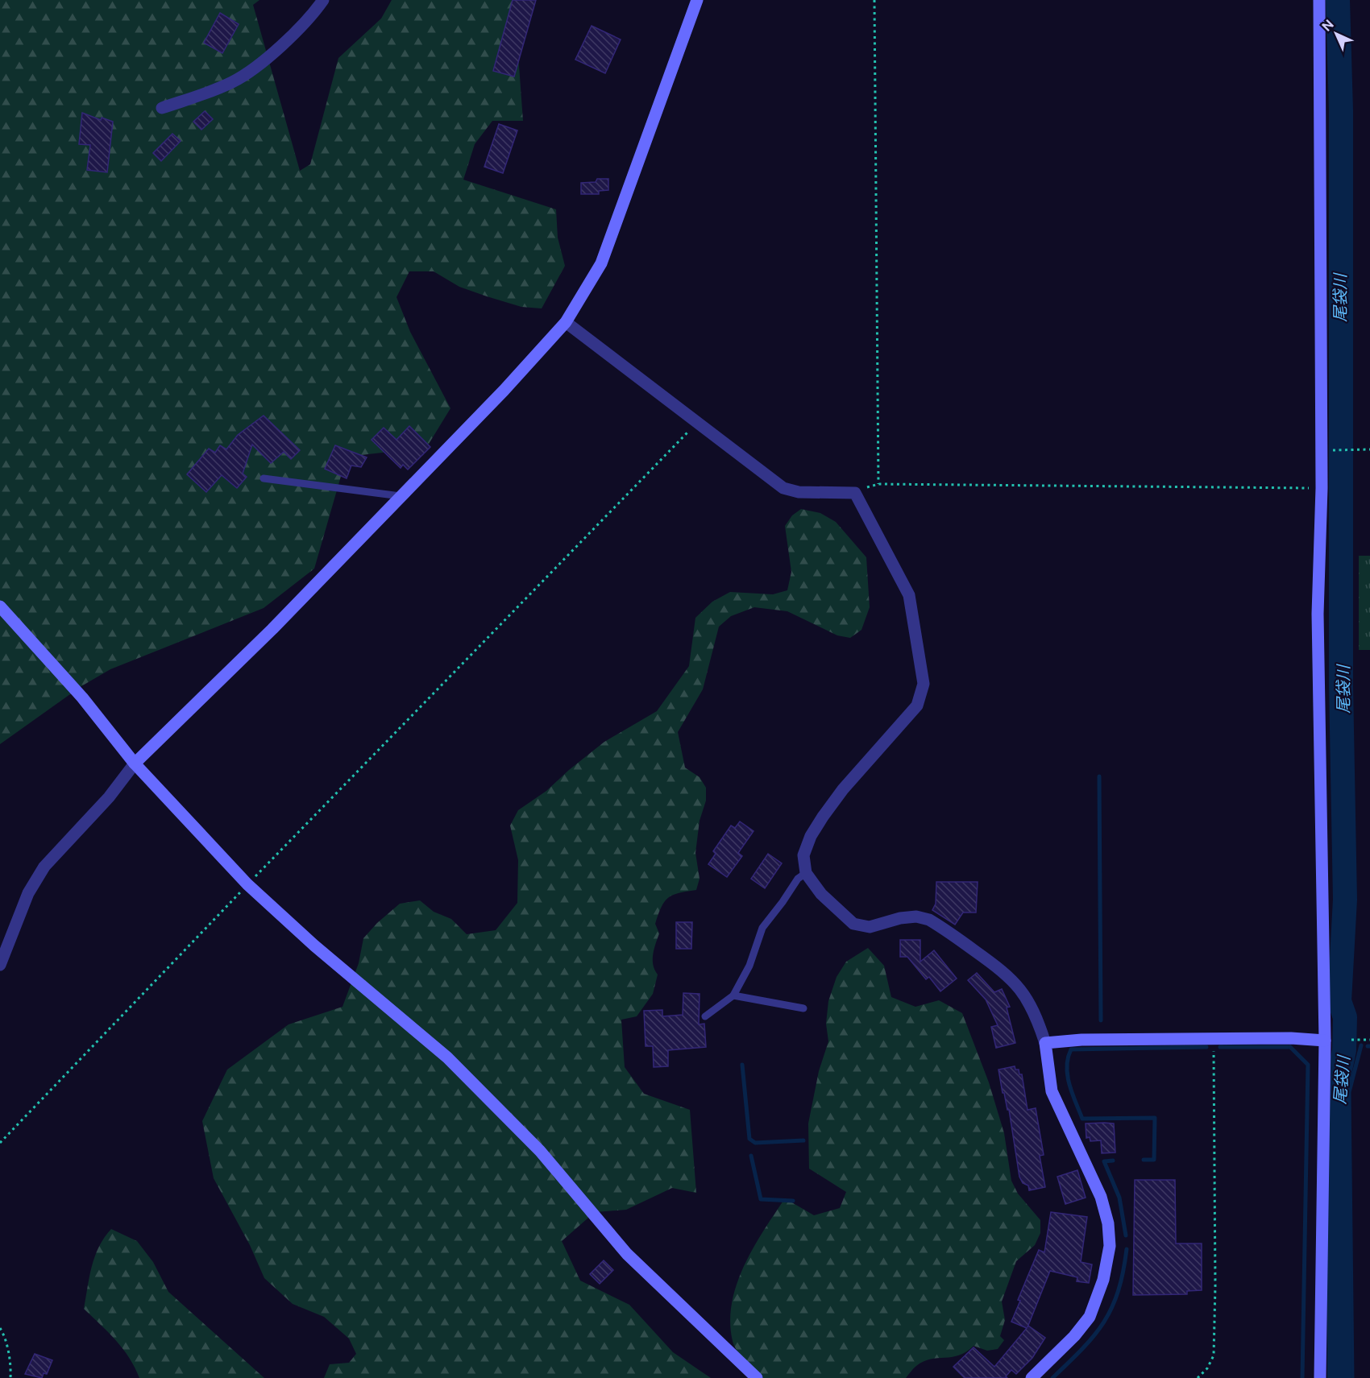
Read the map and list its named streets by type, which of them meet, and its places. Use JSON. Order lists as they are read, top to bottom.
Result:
{
  "water": ["尾袋川"],
  "north": "top left"
}
